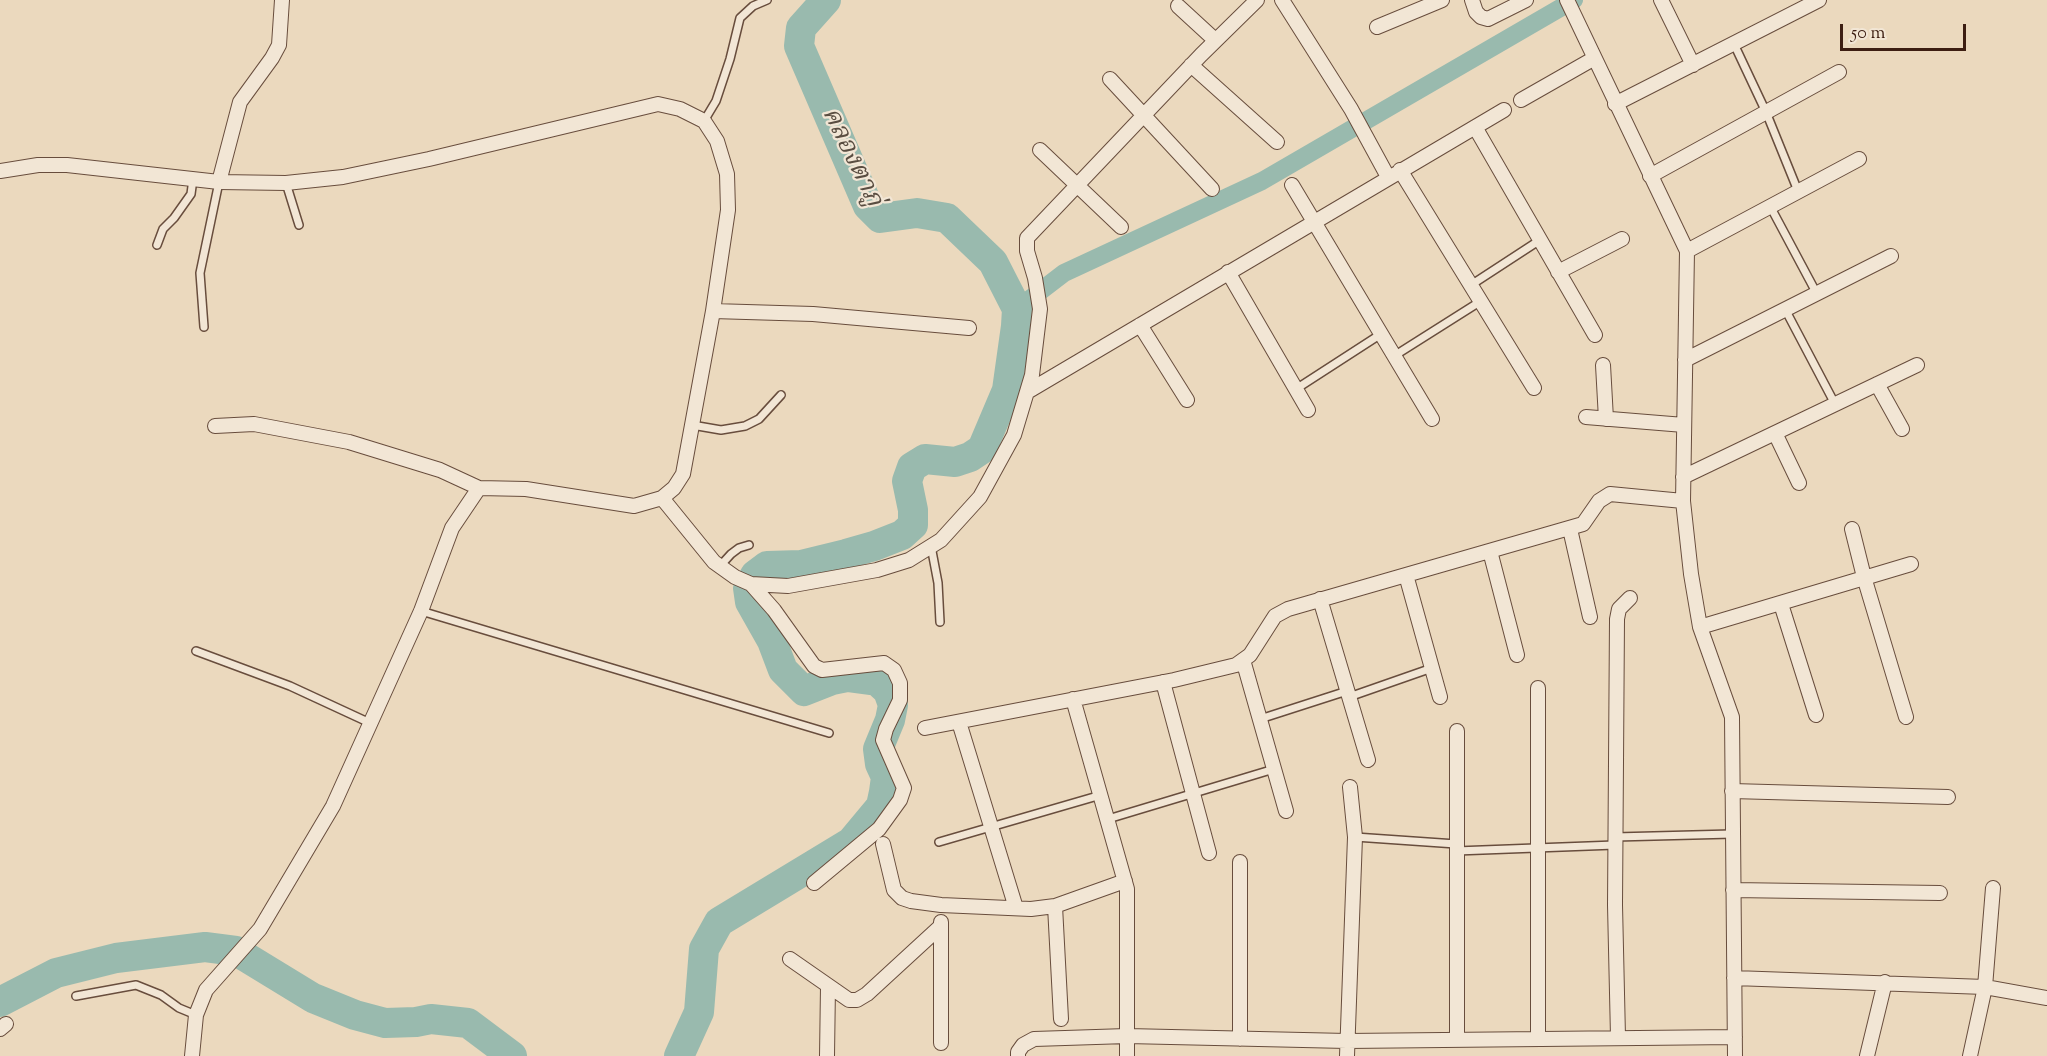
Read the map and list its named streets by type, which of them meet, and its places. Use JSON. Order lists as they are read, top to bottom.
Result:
{
  "water": ["คลองตาภู่"],
  "scale_bar": "50 m"
}
